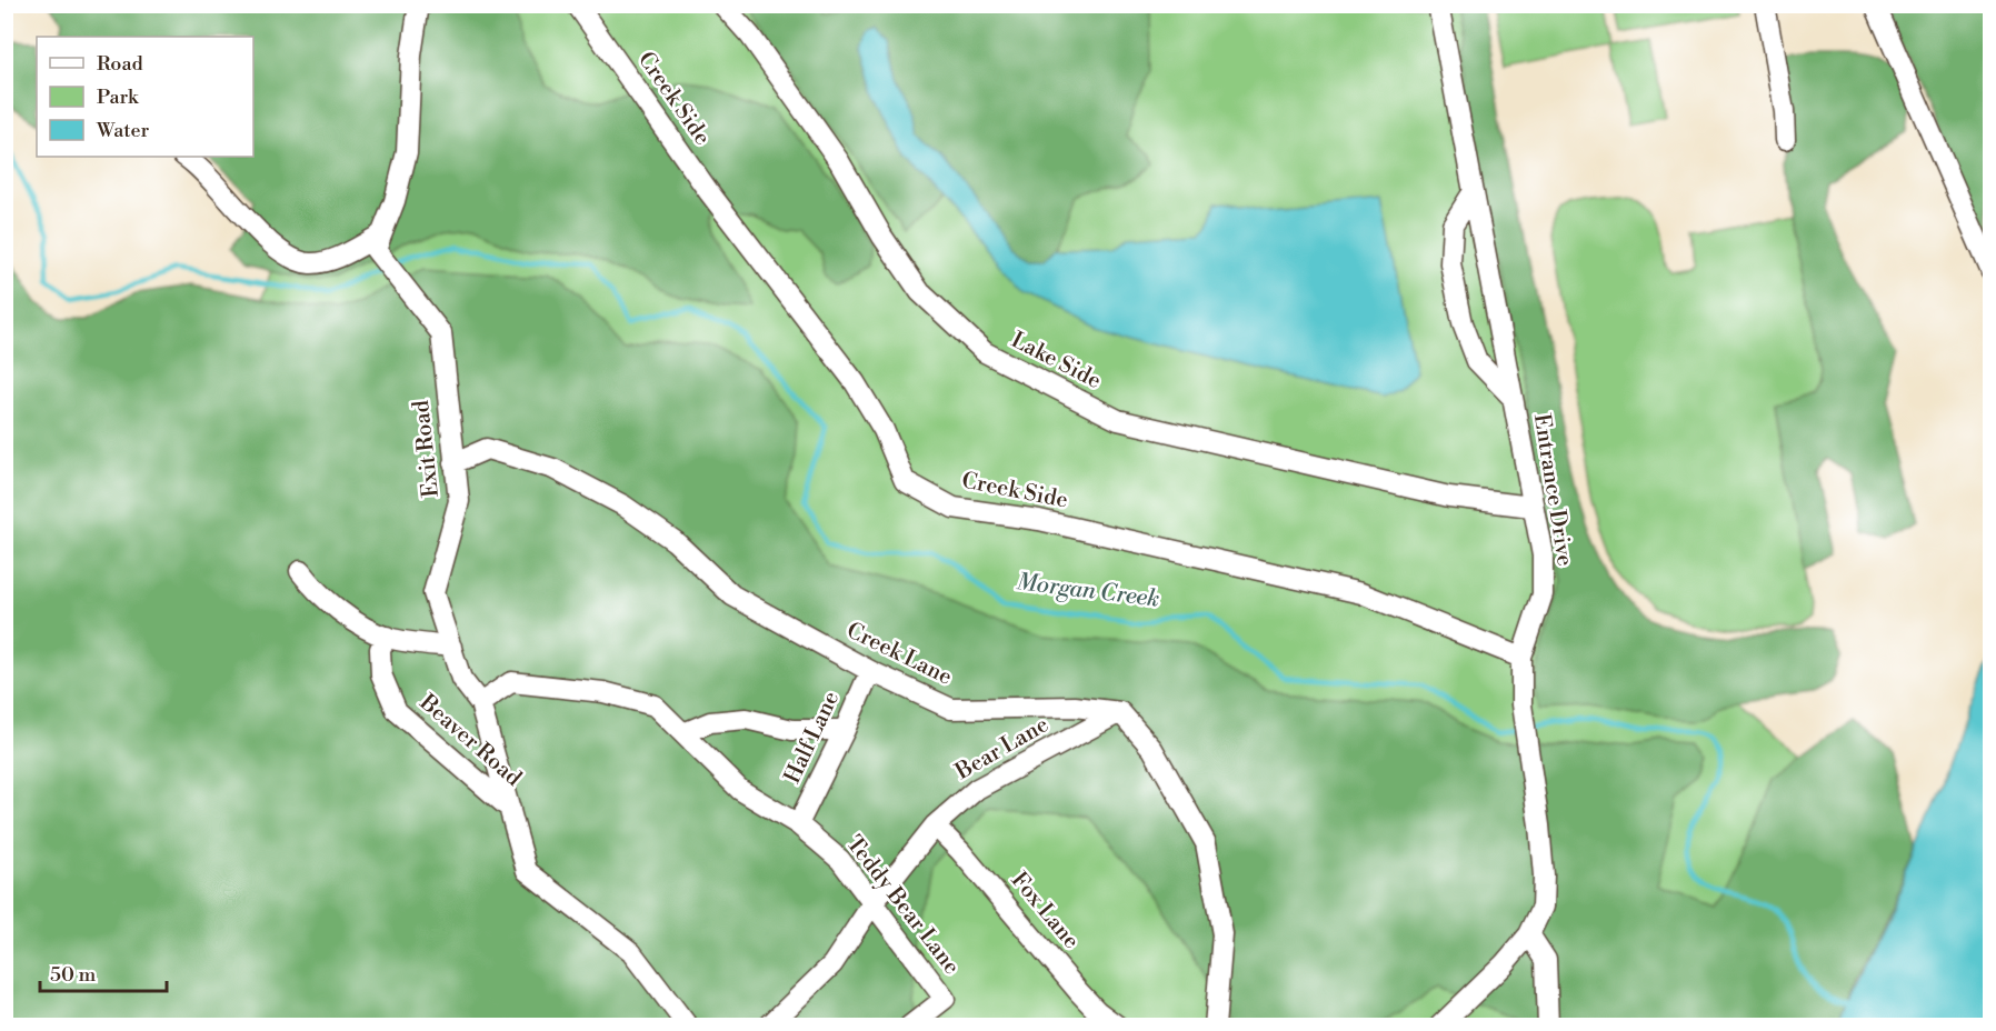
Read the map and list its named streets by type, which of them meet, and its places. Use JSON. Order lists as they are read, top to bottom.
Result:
{
  "streets": {
    "street": [
      "Creek Side",
      "Lake Side",
      "Exit Road",
      "Entrance Drive",
      "Creek Lane",
      "Half Lane",
      "Beaver Road",
      "Bear Lane",
      "Teddy Bear Lane",
      "Fox Lane"
    ]
  },
  "crossings": [
    ["Creek Side", "Entrance Drive"],
    ["Lake Side", "Entrance Drive"],
    ["Exit Road", "Creek Lane"],
    ["Exit Road", "Beaver Road"],
    ["Exit Road", "Teddy Bear Lane"],
    ["Creek Lane", "Half Lane"],
    ["Creek Lane", "Bear Lane"],
    ["Half Lane", "Teddy Bear Lane"],
    ["Bear Lane", "Teddy Bear Lane"],
    ["Bear Lane", "Fox Lane"]
  ],
  "water": ["Morgan Creek"],
  "legend": ["Road", "Park", "Water"],
  "scale_bar": "50 m"
}
